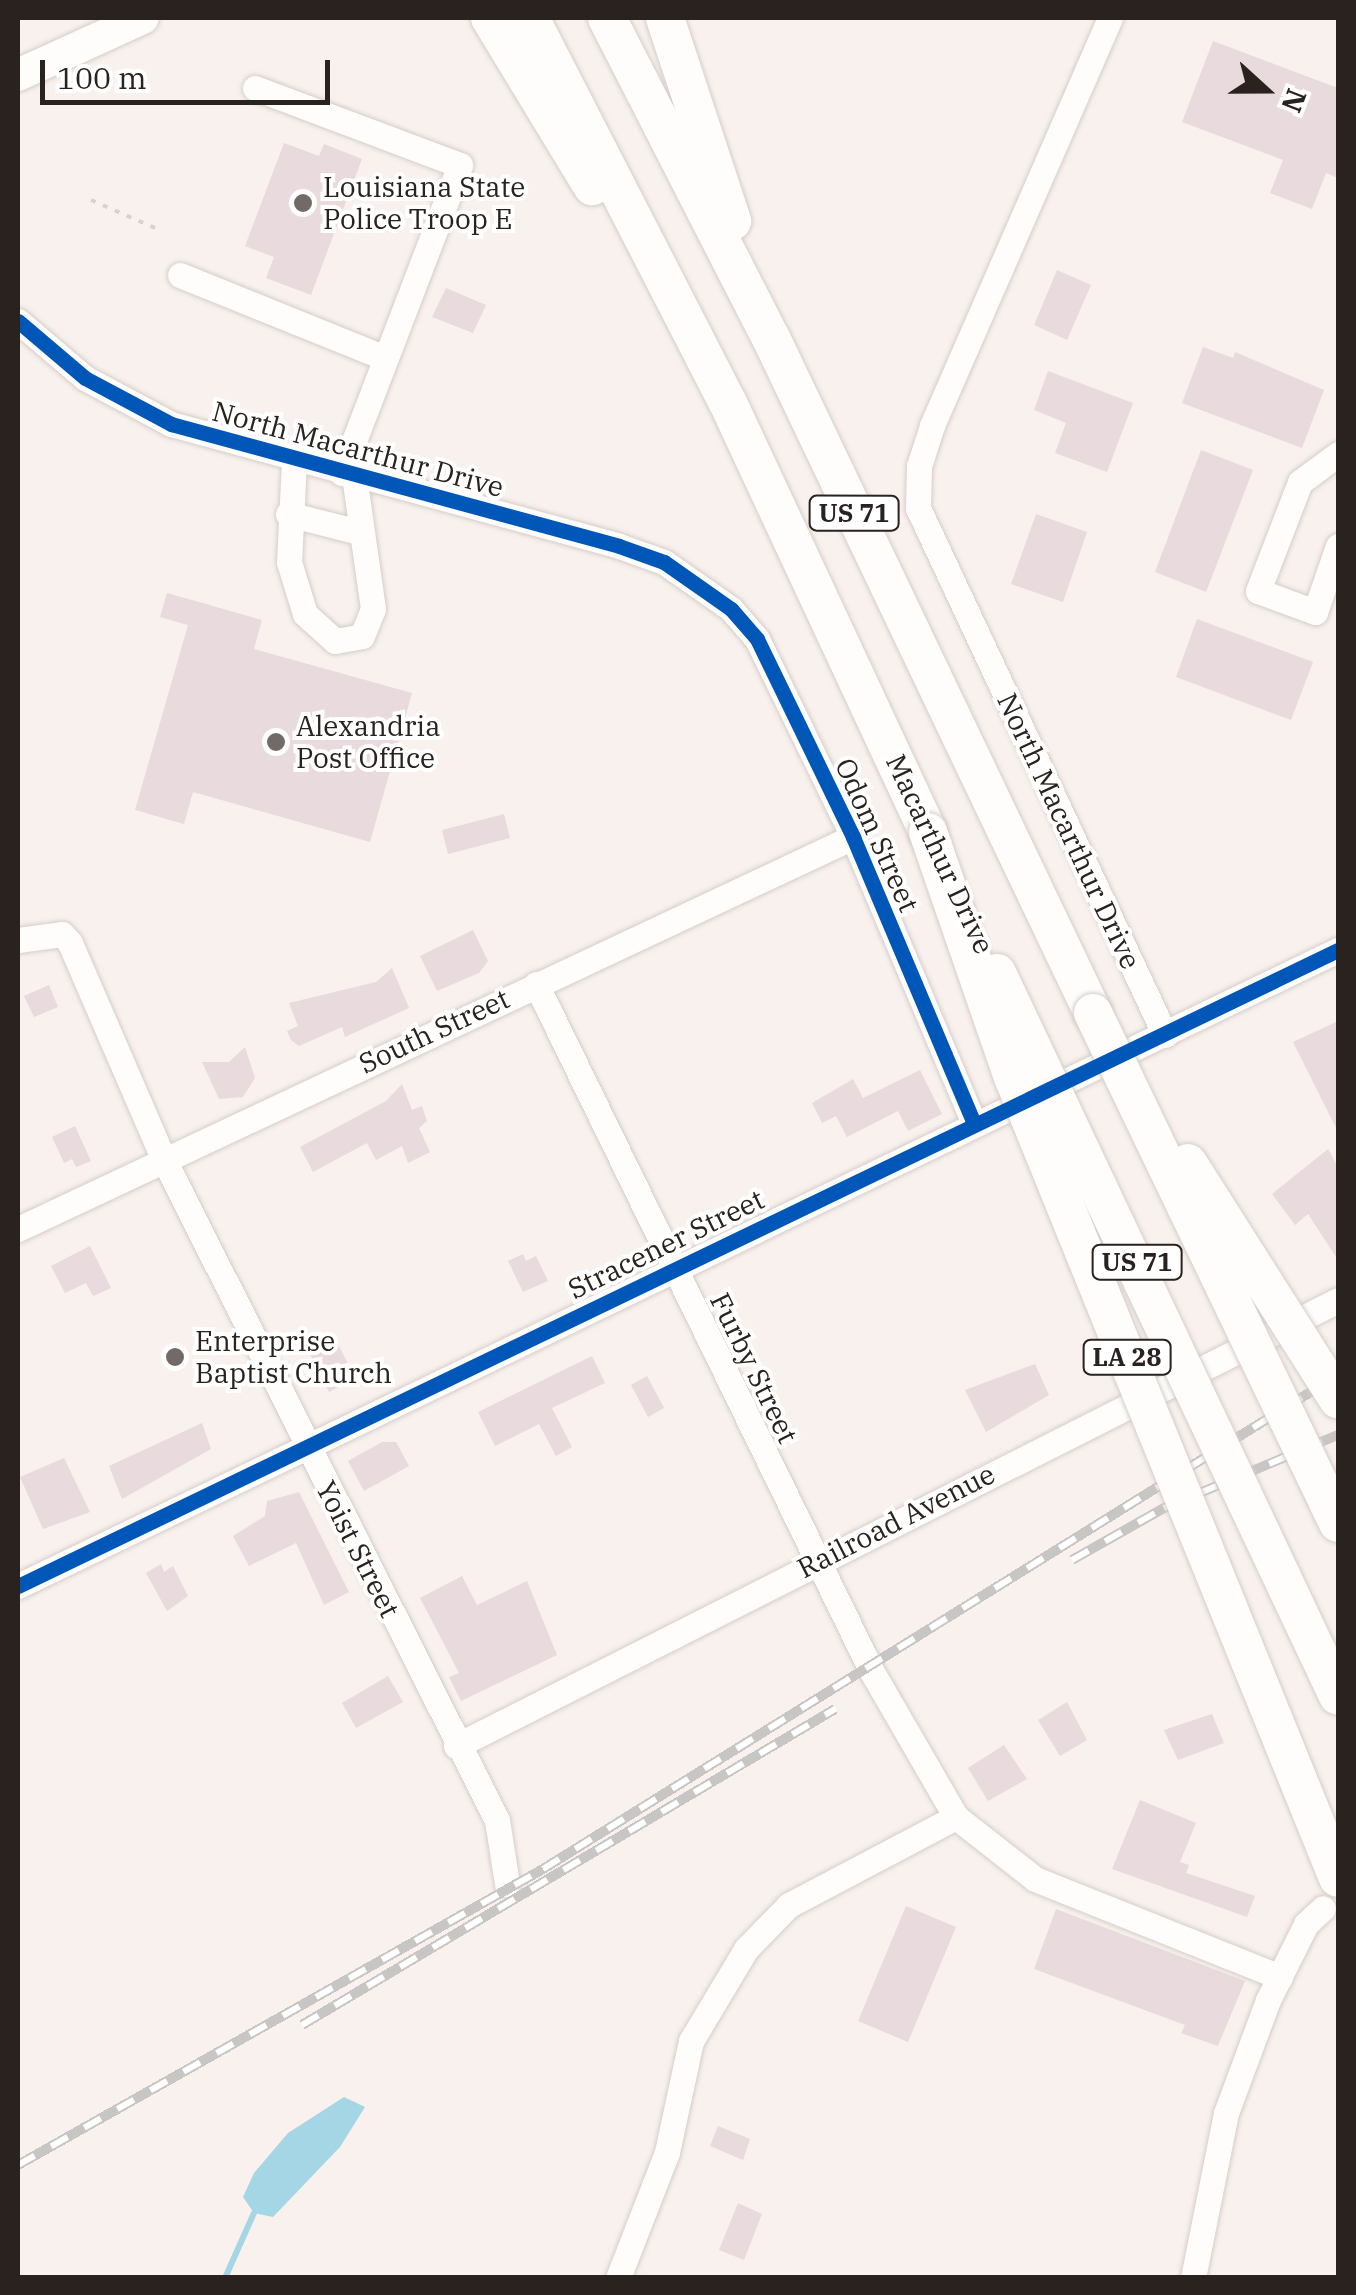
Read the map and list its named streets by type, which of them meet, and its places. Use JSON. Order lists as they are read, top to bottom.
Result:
{
  "streets": {
    "highway": ["US 71", "Macarthur Drive", "LA 28"],
    "street": [
      "North Macarthur Drive",
      "Odom Street",
      "South Street",
      "Stracener Street",
      "Furby Street",
      "Railroad Avenue",
      "Yoist Street"
    ]
  },
  "crossings": [
    ["North Macarthur Drive", "Odom Street"],
    ["North Macarthur Drive", "Stracener Street"],
    ["Odom Street", "South Street"],
    ["Odom Street", "Stracener Street"],
    ["Macarthur Drive", "LA 28"],
    ["South Street", "Furby Street"],
    ["South Street", "Yoist Street"],
    ["Stracener Street", "Furby Street"],
    ["Stracener Street", "Yoist Street"],
    ["Furby Street", "Railroad Avenue"],
    ["Railroad Avenue", "Yoist Street"]
  ],
  "places": ["Louisiana State Police Troop E", "Alexandria Post Office", "Enterprise Baptist Church"],
  "scale_bar": "100 m",
  "north": "right"
}
